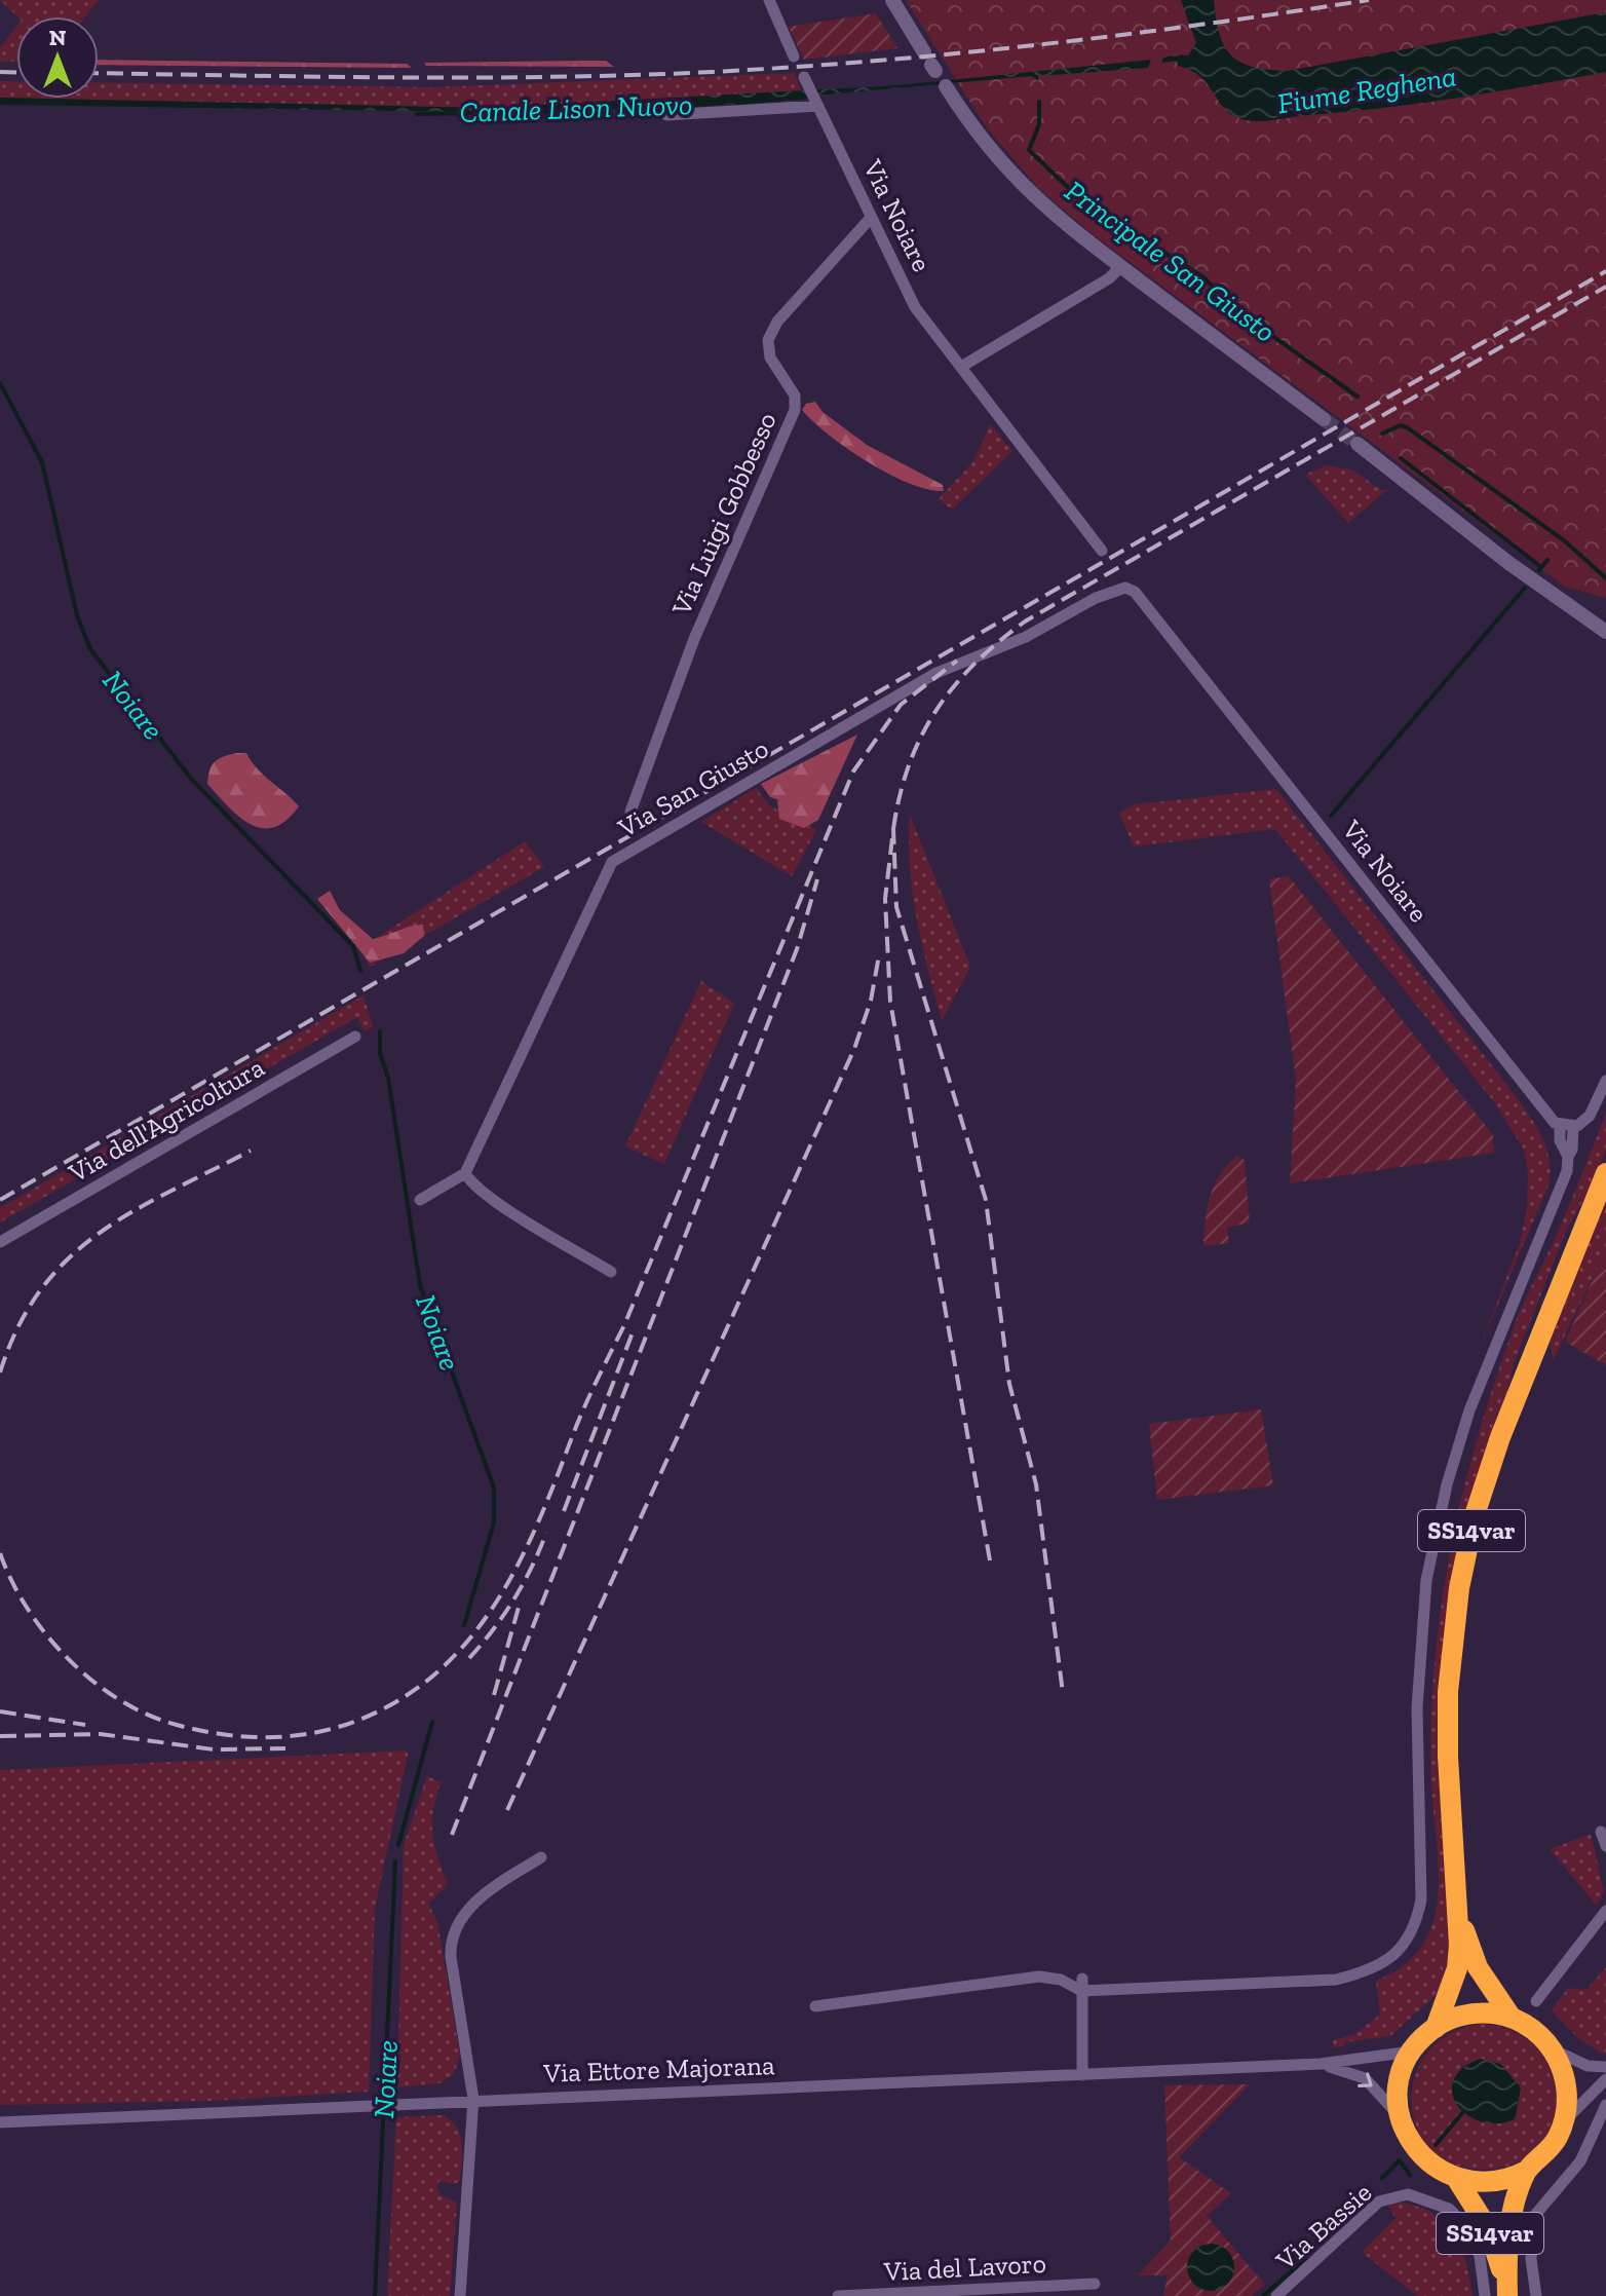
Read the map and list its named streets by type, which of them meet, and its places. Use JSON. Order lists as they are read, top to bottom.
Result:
{
  "streets": {
    "highway": ["SS14var"],
    "street": [
      "Via Noiare",
      "Via Luigi Gobbesso",
      "Via San Giusto",
      "Via dell'Agricoltura",
      "Via Ettore Majorana",
      "Via Bassie",
      "Via del Lavoro"
    ]
  },
  "crossings": [
    ["Via Noiare", "Via Luigi Gobbesso"],
    ["Via Noiare", "Via San Giusto"],
    ["SS14var", "Via Ettore Majorana"]
  ],
  "water": [
    "Fiume Reghena",
    "Canale Lison Nuovo",
    "Principale San Giusto",
    "Noiare"
  ],
  "north": "top"
}
